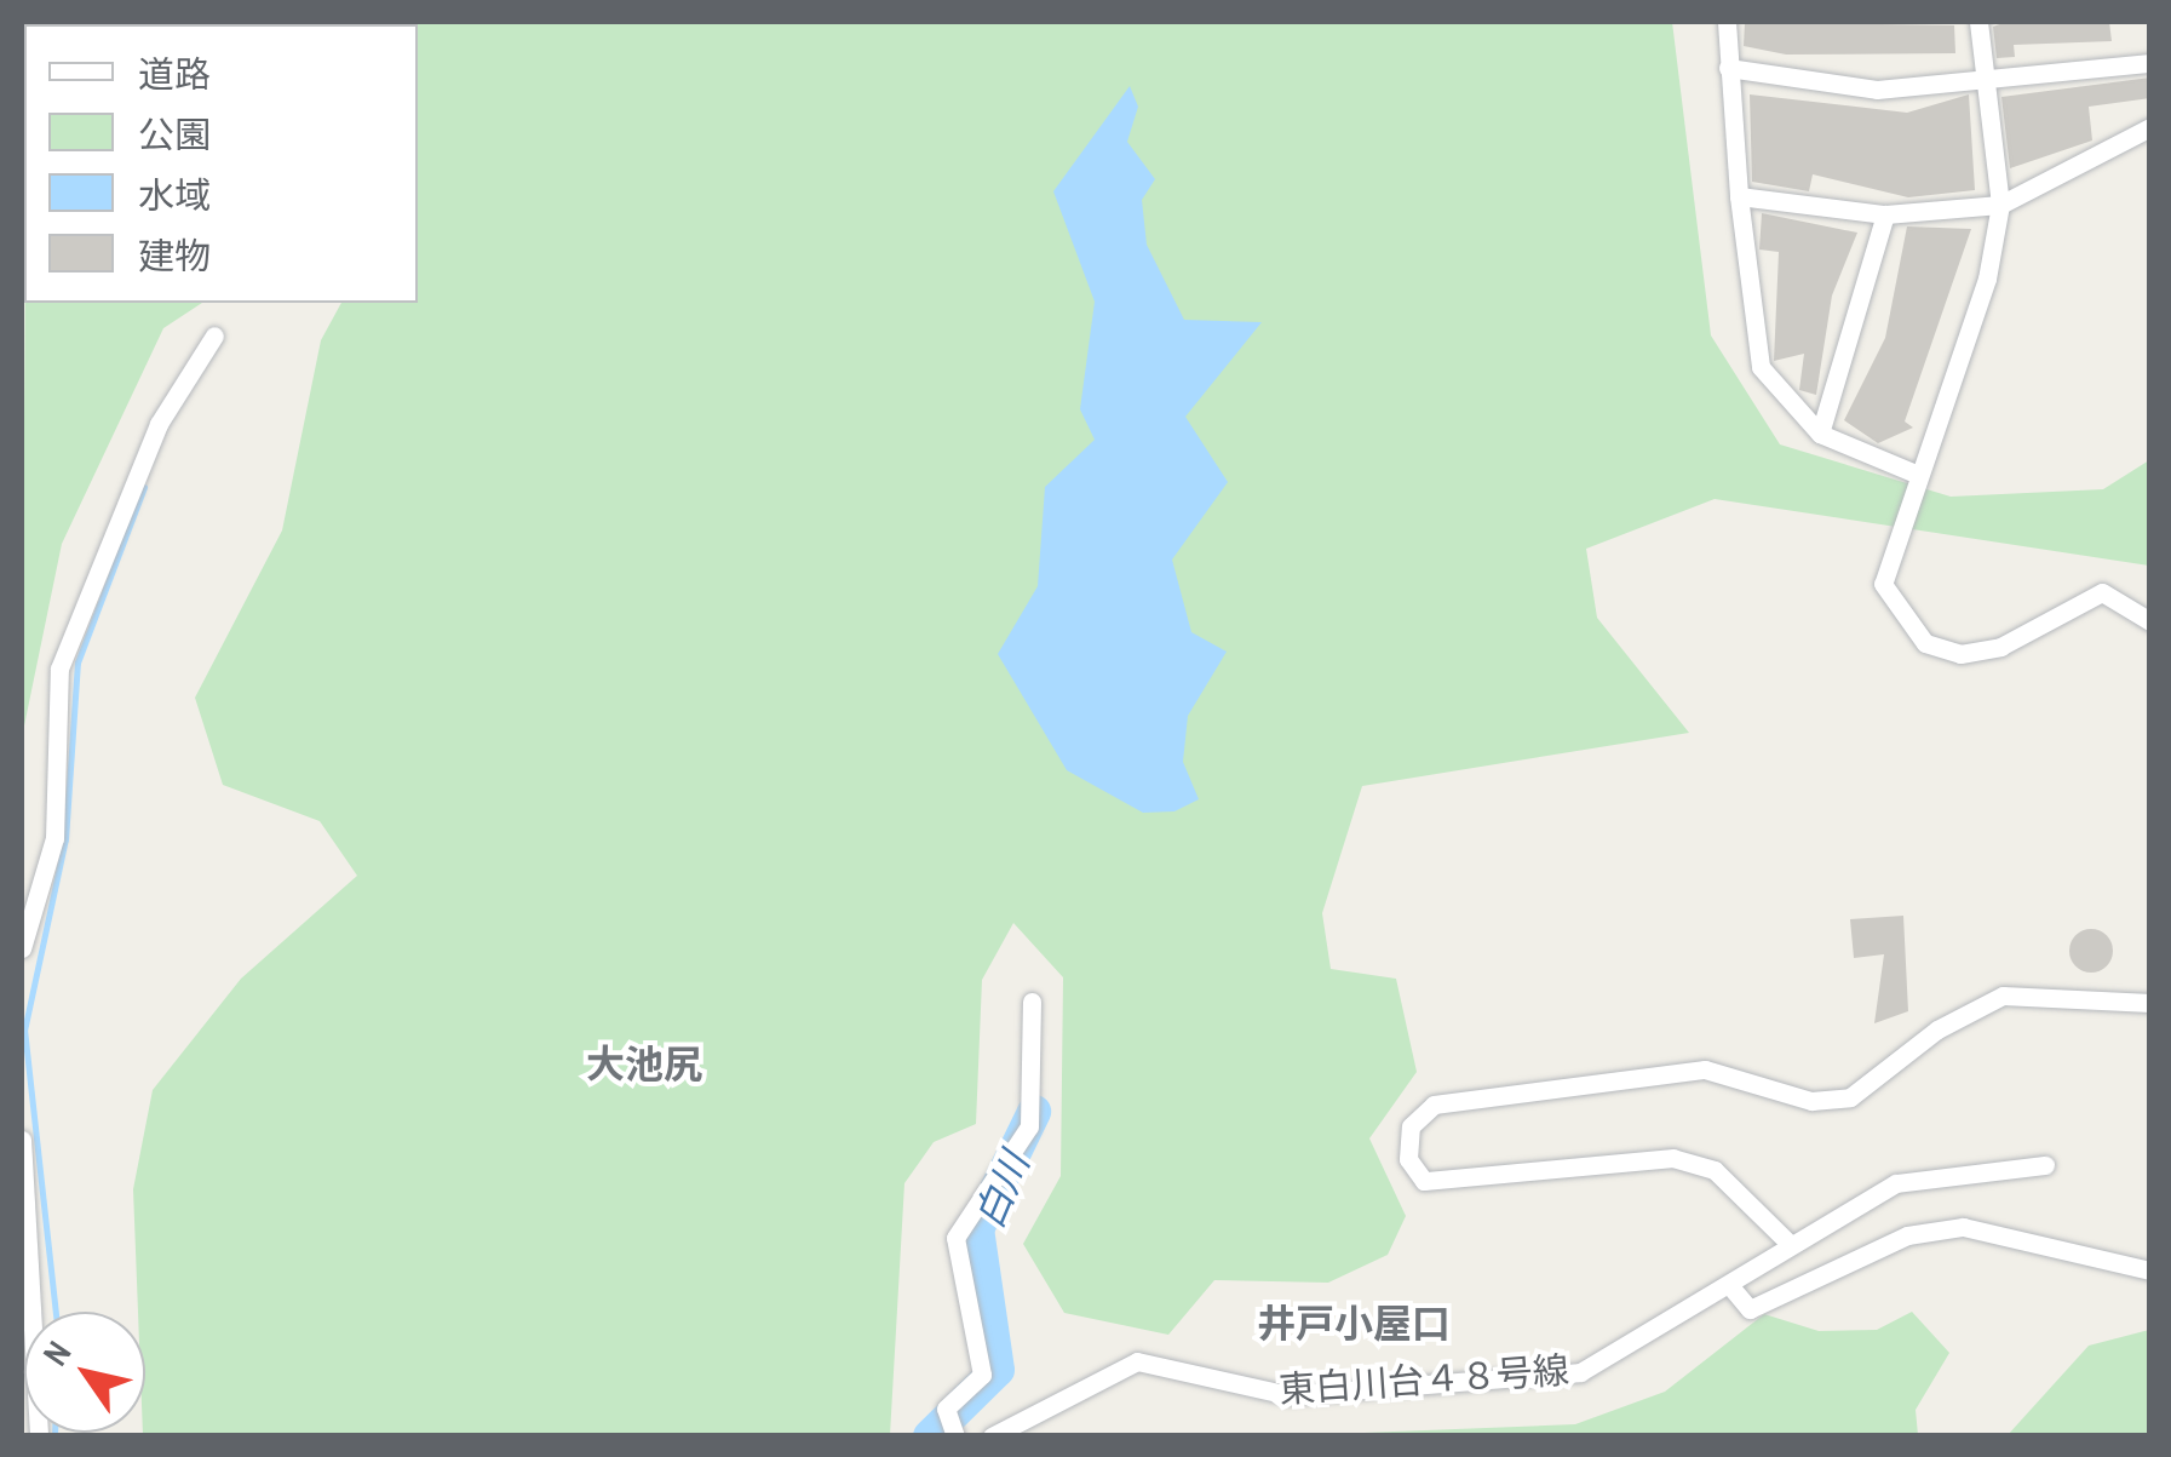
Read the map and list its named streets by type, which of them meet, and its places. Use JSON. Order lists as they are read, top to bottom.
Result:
{
  "streets": {
    "street": ["東白川台４８号線"]
  },
  "districts": ["大池尻", "井戸小屋口"],
  "water": ["白川"],
  "legend": [
    "道路",
    "公園",
    "水域",
    "建物"
  ],
  "north": "top left"
}
